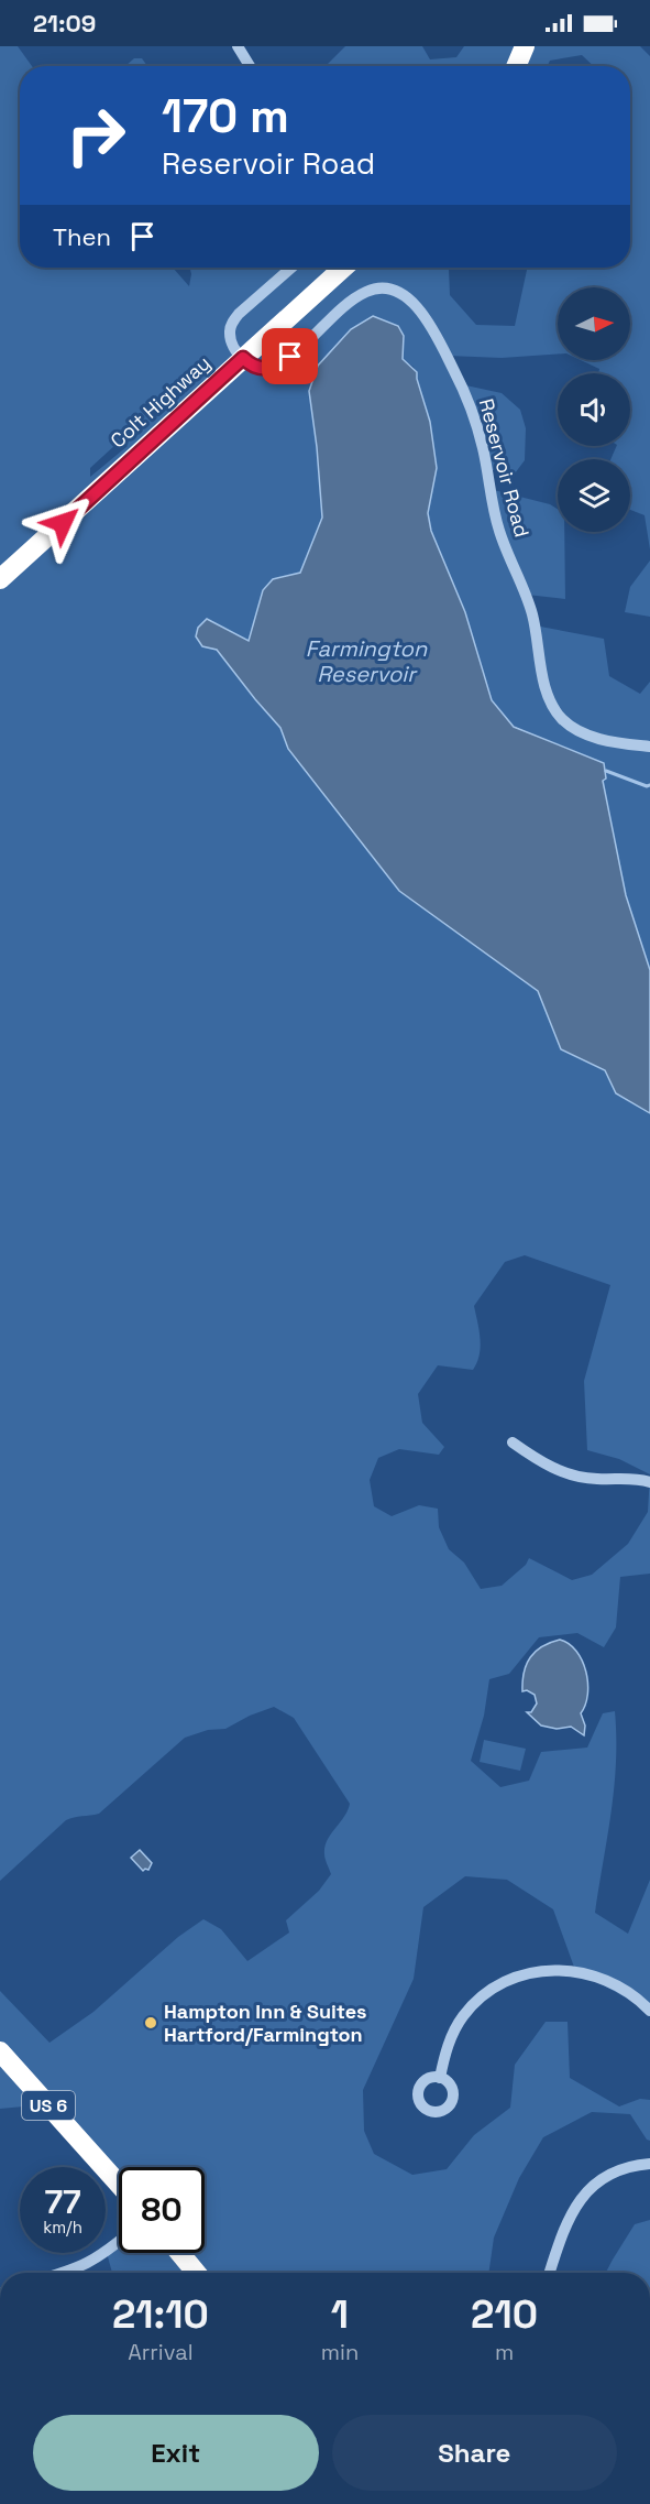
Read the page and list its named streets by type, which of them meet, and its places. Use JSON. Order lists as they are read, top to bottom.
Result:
{
  "streets": {
    "highway": ["Colt Highway", "US 6"],
    "street": ["Reservoir Road"]
  },
  "crossings": [
    ["Colt Highway", "Reservoir Road"]
  ],
  "water": ["Farmington Reservoir"],
  "places": ["Hampton Inn & Suites Hartford/Farmington"],
  "north": "right",
  "page": {
    "status": "21:09",
    "turn": ["170 m", "Reservoir Road"],
    "then": "Then",
    "speed": "77 km/h",
    "limit": "80",
    "eta": [
      "21:10",
      "Arrival",
      "1",
      "min",
      "210",
      "m"
    ],
    "buttons": ["Exit", "Share"]
  }
}
